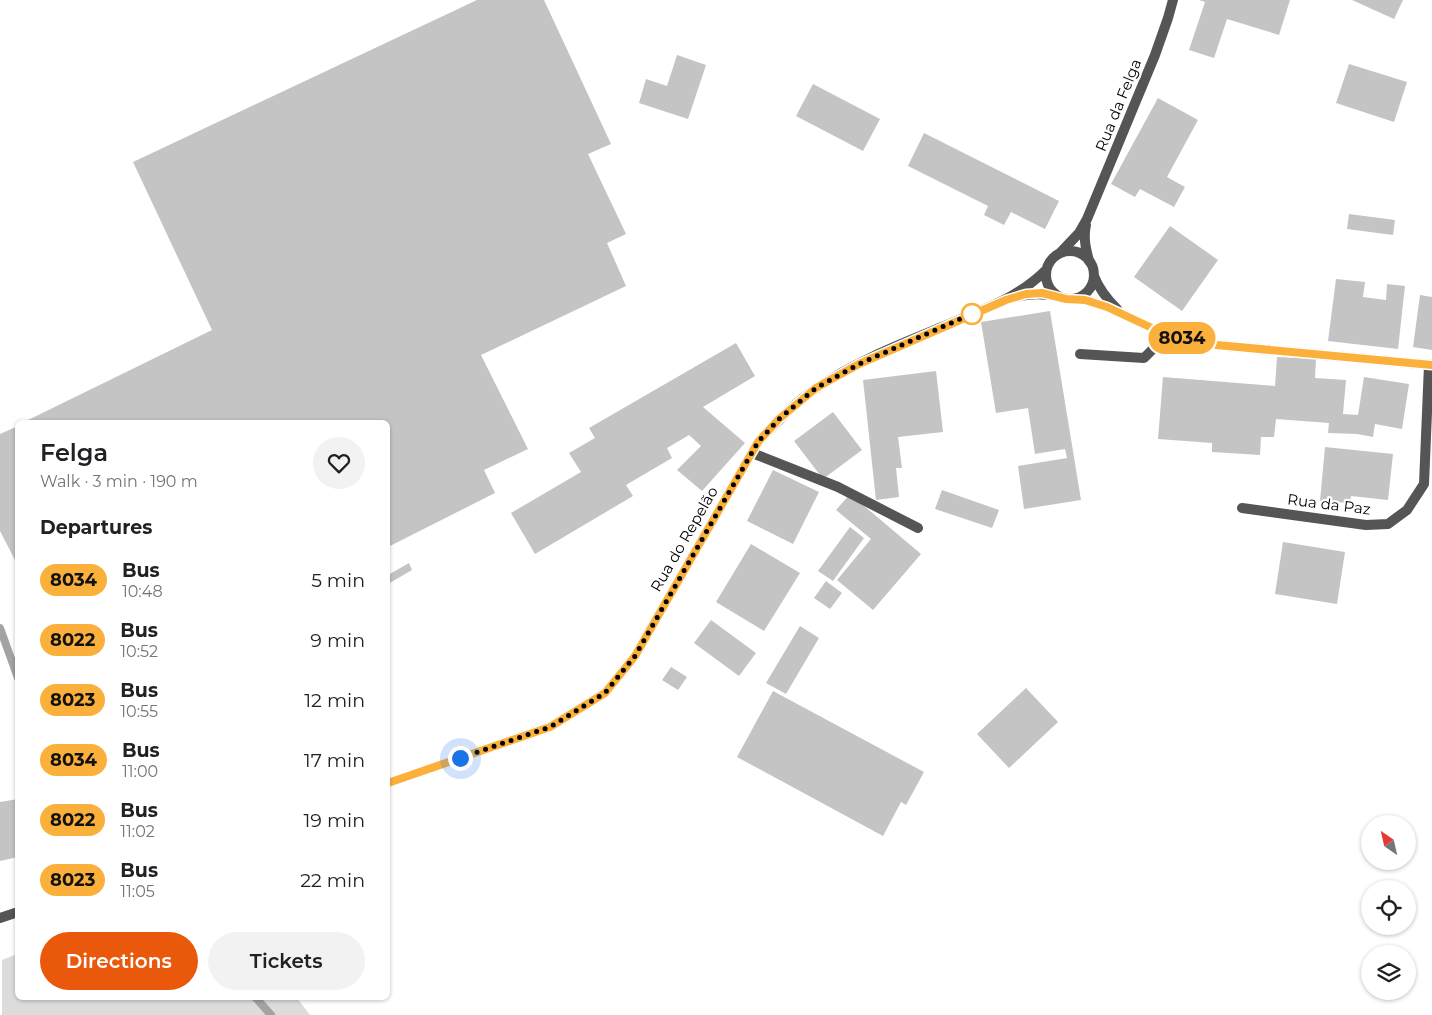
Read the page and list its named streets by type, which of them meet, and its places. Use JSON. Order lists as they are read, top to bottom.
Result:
{
  "streets": {
    "street": ["Rua da Felga", "Rua da Paz", "Rua do Repelão"]
  },
  "crossings": [
    ["Rua da Felga", "Rua do Repelão"]
  ],
  "lines": ["bus line 8034"],
  "north": "top left",
  "page": {
    "on_map": "8034",
    "heading": [
      ["Felga", "Walk · 3 min · 190 m"],
      "Departures"
    ],
    "list": [
      {
        "mark": "8034",
        "name": "Bus",
        "note": "10:48",
        "value": "5 min"
      },
      {
        "mark": "8022",
        "name": "Bus",
        "note": "10:52",
        "value": "9 min"
      },
      {
        "mark": "8023",
        "name": "Bus",
        "note": "10:55",
        "value": "12 min"
      },
      {
        "mark": "8034",
        "name": "Bus",
        "note": "11:00",
        "value": "17 min"
      },
      {
        "mark": "8022",
        "name": "Bus",
        "note": "11:02",
        "value": "19 min"
      },
      {
        "mark": "8023",
        "name": "Bus",
        "note": "11:05",
        "value": "22 min"
      }
    ],
    "buttons": ["Directions", "Tickets"]
  }
}
